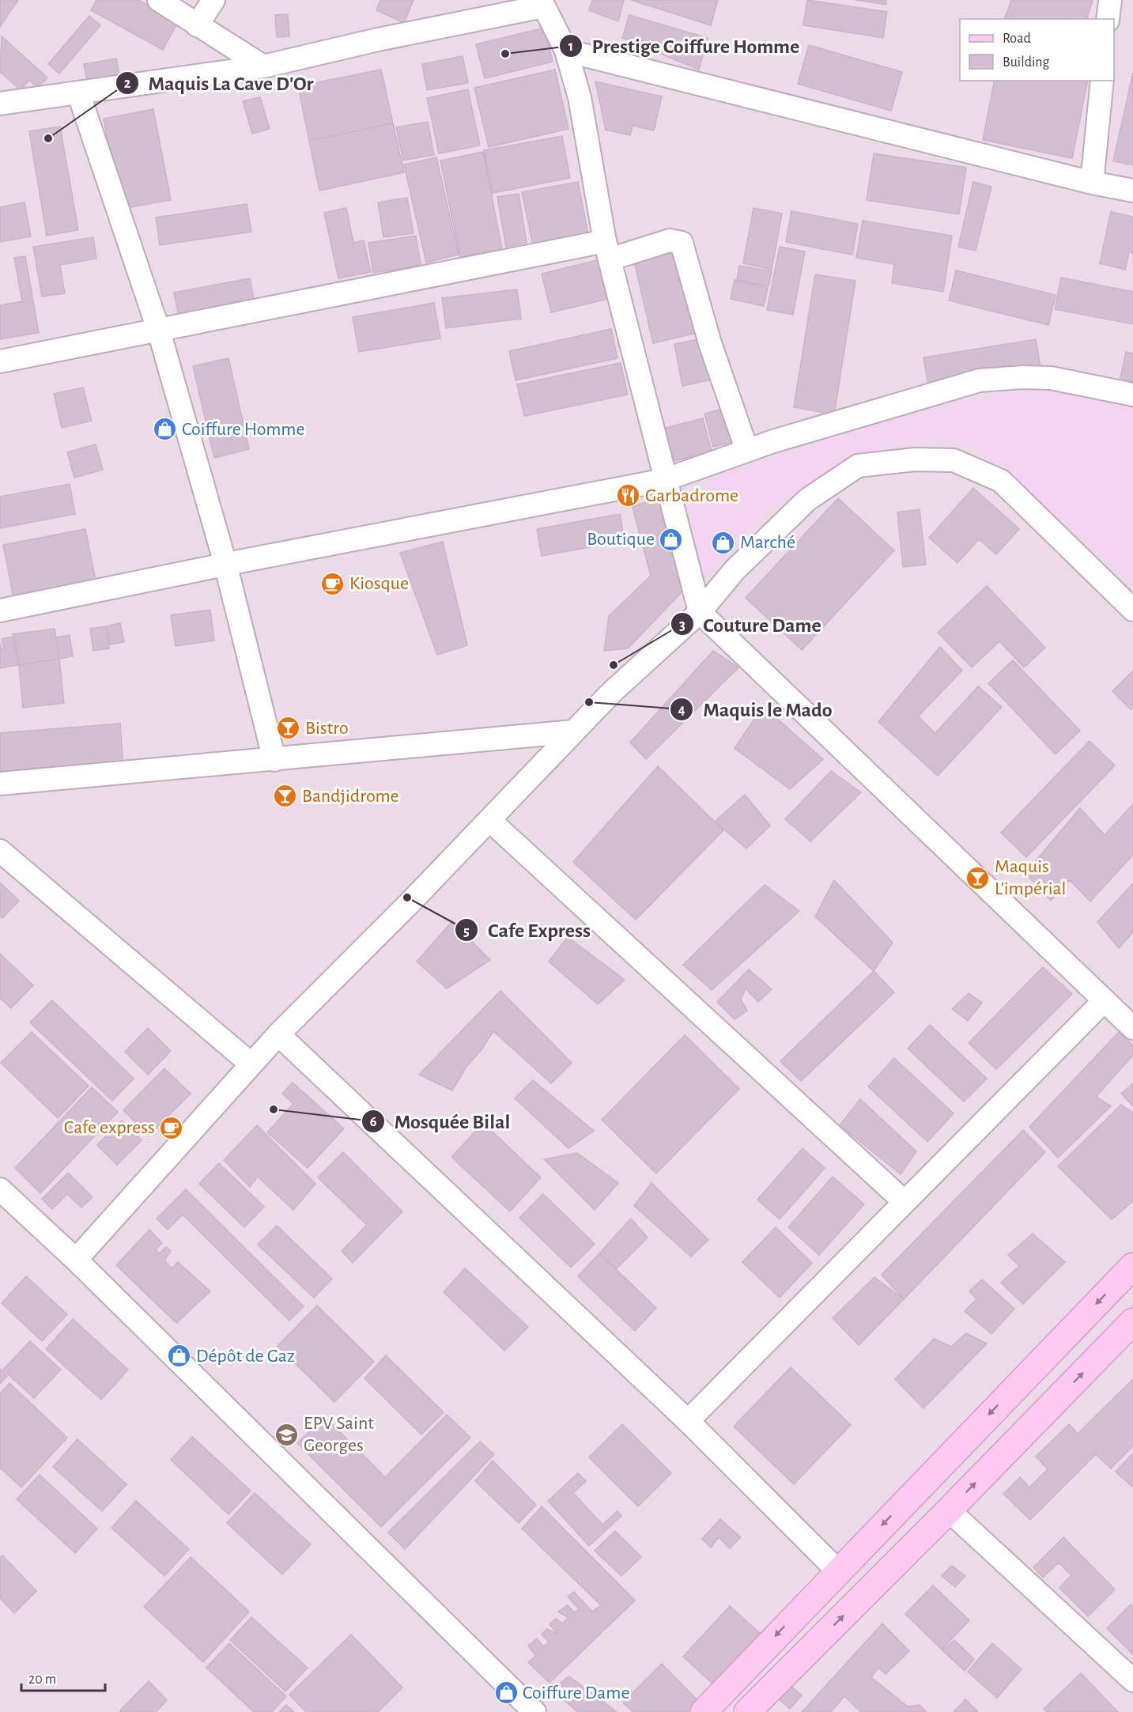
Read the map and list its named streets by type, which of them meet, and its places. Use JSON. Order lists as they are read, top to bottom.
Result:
{
  "places": {
    "other": [
      "Prestige Coiffure Homme",
      "Maquis La Cave D'Or",
      "Couture Dame",
      "Maquis le Mado",
      "Cafe Express",
      "Mosquée Bilal"
    ],
    "shop": [
      "Coiffure Homme",
      "Boutique",
      "Marché",
      "Dépôt de Gaz",
      "Coiffure Dame"
    ],
    "restaurant": ["Garbadrome"],
    "cafe": ["Kiosque", "Cafe express"],
    "bar": ["Bistro", "Bandjidrome", "Maquis L'impérial"],
    "school or university": ["EPV Saint Georges"]
  },
  "legend": ["Road", "Building"],
  "scale_bar": "20 m"
}
